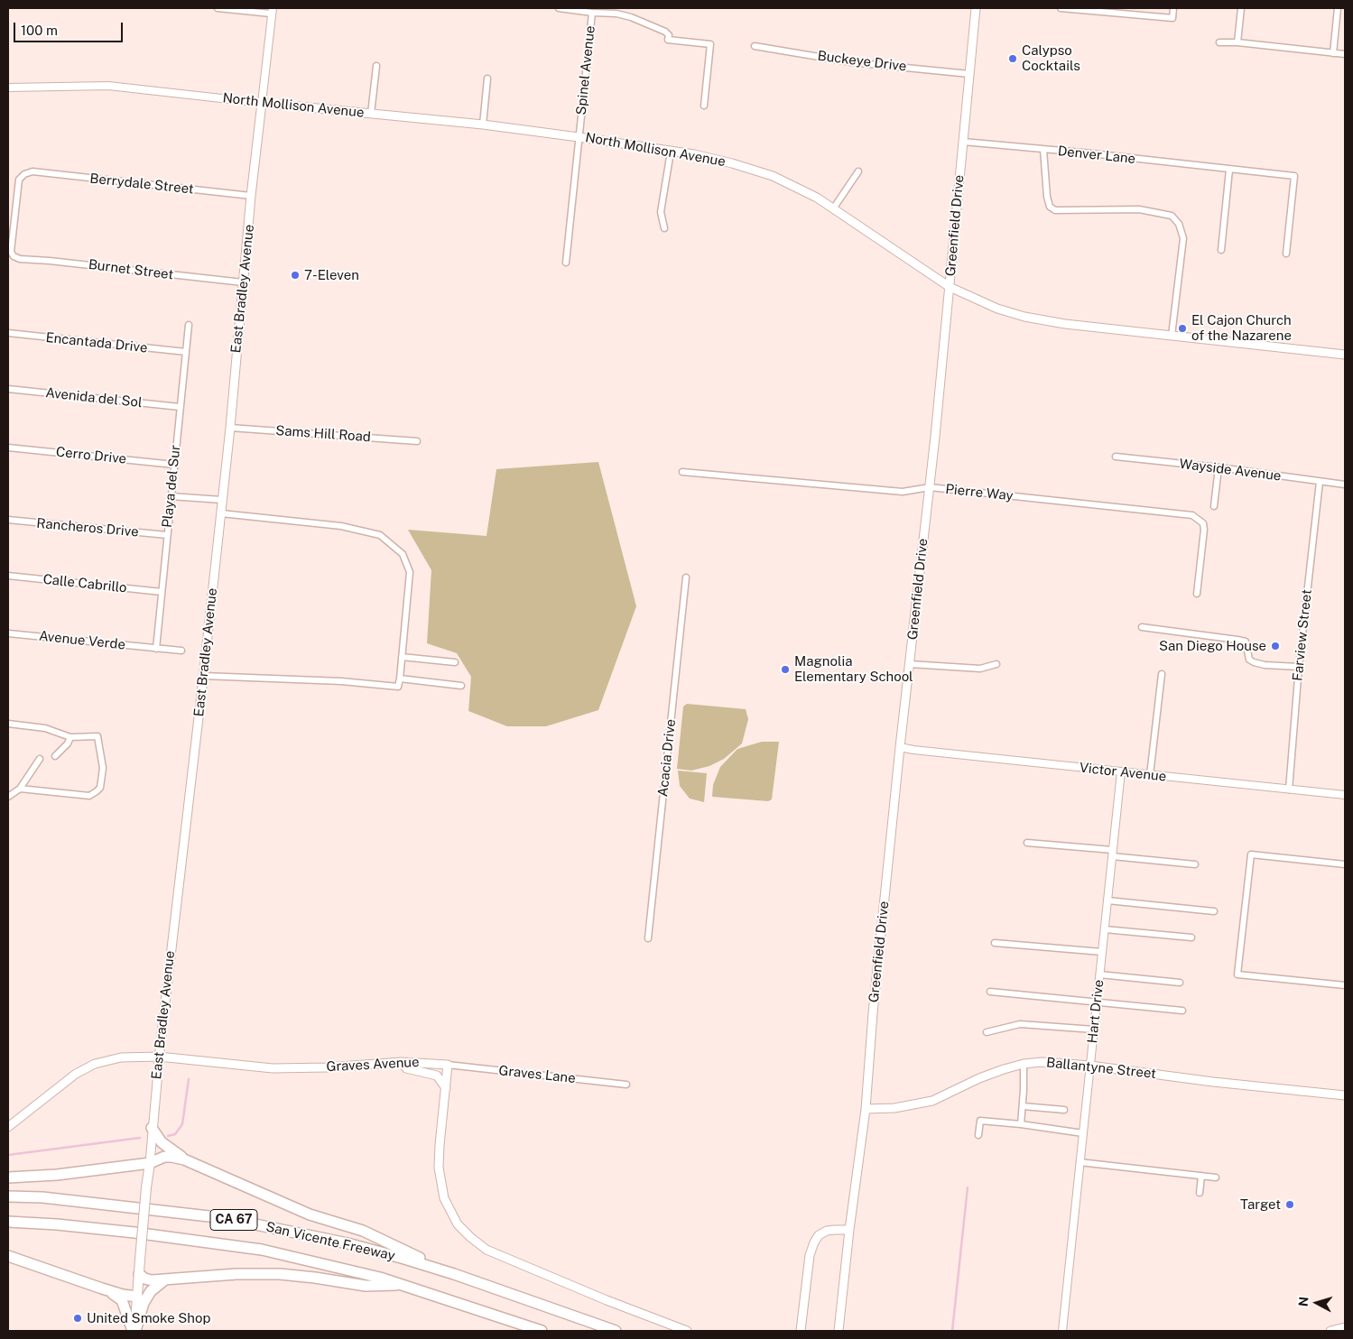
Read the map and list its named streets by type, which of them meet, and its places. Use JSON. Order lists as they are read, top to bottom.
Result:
{
  "streets": {
    "highway": ["CA 67", "San Vicente Freeway"],
    "main road": [
      "North Mollison Avenue",
      "Greenfield Drive",
      "East Bradley Avenue",
      "Graves Avenue",
      "Ballantyne Street"
    ],
    "street": [
      "Buckeye Drive",
      "Spinel Avenue",
      "Denver Lane",
      "Berrydale Street",
      "Burnet Street",
      "Encantada Drive",
      "Avenida del Sol",
      "Sams Hill Road",
      "Cerro Drive",
      "Wayside Avenue",
      "Playa del Sur",
      "Pierre Way",
      "Rancheros Drive",
      "Calle Cabrillo",
      "Farview Street",
      "Avenue Verde",
      "Acacia Drive",
      "Victor Avenue",
      "Hart Drive",
      "Graves Lane"
    ]
  },
  "crossings": [
    ["Buckeye Drive", "Greenfield Drive"],
    ["Spinel Avenue", "North Mollison Avenue"],
    ["North Mollison Avenue", "Greenfield Drive"],
    ["North Mollison Avenue", "East Bradley Avenue"],
    ["Denver Lane", "Greenfield Drive"],
    ["Berrydale Street", "Burnet Street"],
    ["Berrydale Street", "East Bradley Avenue"],
    ["Greenfield Drive", "Pierre Way"],
    ["Greenfield Drive", "Victor Avenue"],
    ["Greenfield Drive", "Ballantyne Street"],
    ["Burnet Street", "East Bradley Avenue"],
    ["East Bradley Avenue", "Sams Hill Road"],
    ["East Bradley Avenue", "Graves Avenue"],
    ["Encantada Drive", "Playa del Sur"],
    ["Avenida del Sol", "Playa del Sur"],
    ["Cerro Drive", "Playa del Sur"],
    ["Wayside Avenue", "Farview Street"],
    ["Playa del Sur", "Rancheros Drive"],
    ["Playa del Sur", "Calle Cabrillo"],
    ["Playa del Sur", "Avenue Verde"],
    ["Farview Street", "Victor Avenue"],
    ["Victor Avenue", "Hart Drive"],
    ["Hart Drive", "Ballantyne Street"],
    ["Graves Avenue", "Graves Lane"]
  ],
  "places": [
    "Calypso Cocktails",
    "7-Eleven",
    "El Cajon Church of the Nazarene",
    "San Diego House",
    "Magnolia Elementary School",
    "Target",
    "United Smoke Shop"
  ],
  "scale_bar": "100 m",
  "north": "left"
}
